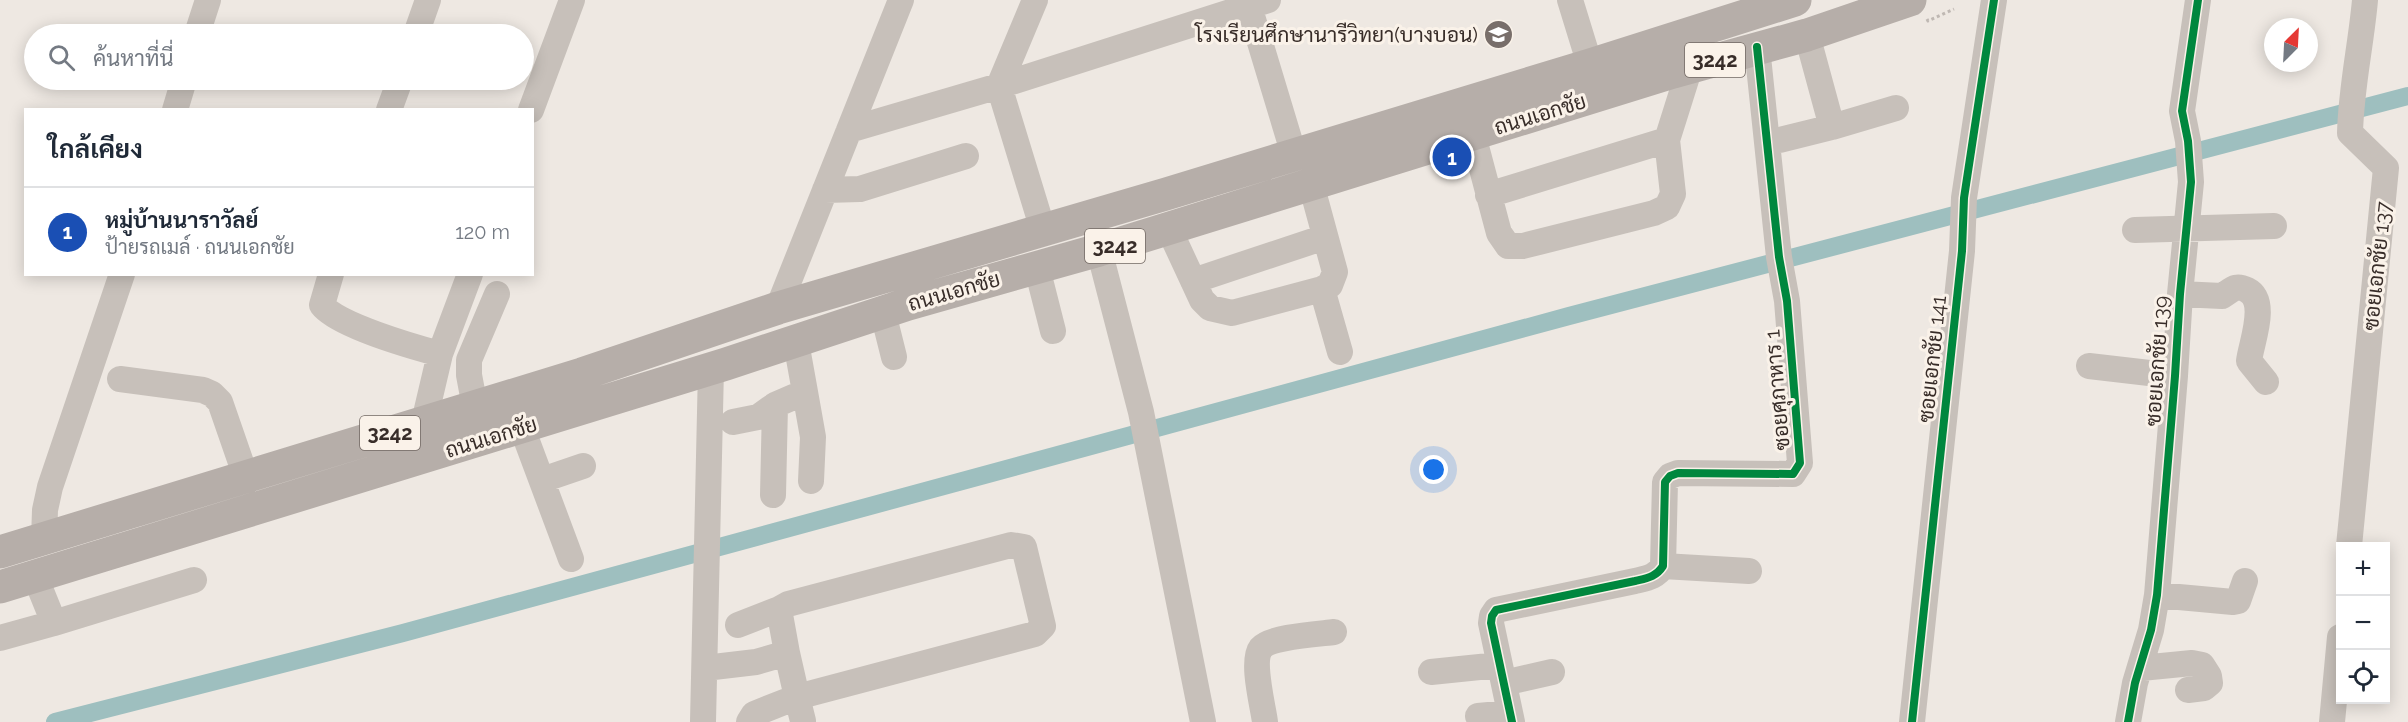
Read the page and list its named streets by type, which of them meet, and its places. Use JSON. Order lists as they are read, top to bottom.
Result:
{
  "streets": {
    "main road": ["3242", "ถนนเอกชัย"],
    "street": [
      "ซอยเอกชัย 137",
      "ซอยเอกชัย 141",
      "ซอยเอกชัย 139",
      "ซอยศุภาหาร 1"
    ]
  },
  "crossings": [
    ["ถนนเอกชัย", "ซอยศุภาหาร 1"]
  ],
  "places": {
    "school or university": ["โรงเรียนศึกษานารีวิทยา(บางบอน)"]
  },
  "north": "top right",
  "page": {
    "search": "ค้นหาที่นี่",
    "heading": "ใกล้เคียง",
    "pins": "1",
    "list": [
      {
        "mark": "1",
        "name": "หมู่บ้านนาราวัลย์",
        "note": "ป้ายรถเมล์ · ถนนเอกชัย",
        "value": "120 m"
      }
    ],
    "map_buttons": ["+", "−"]
  }
}
